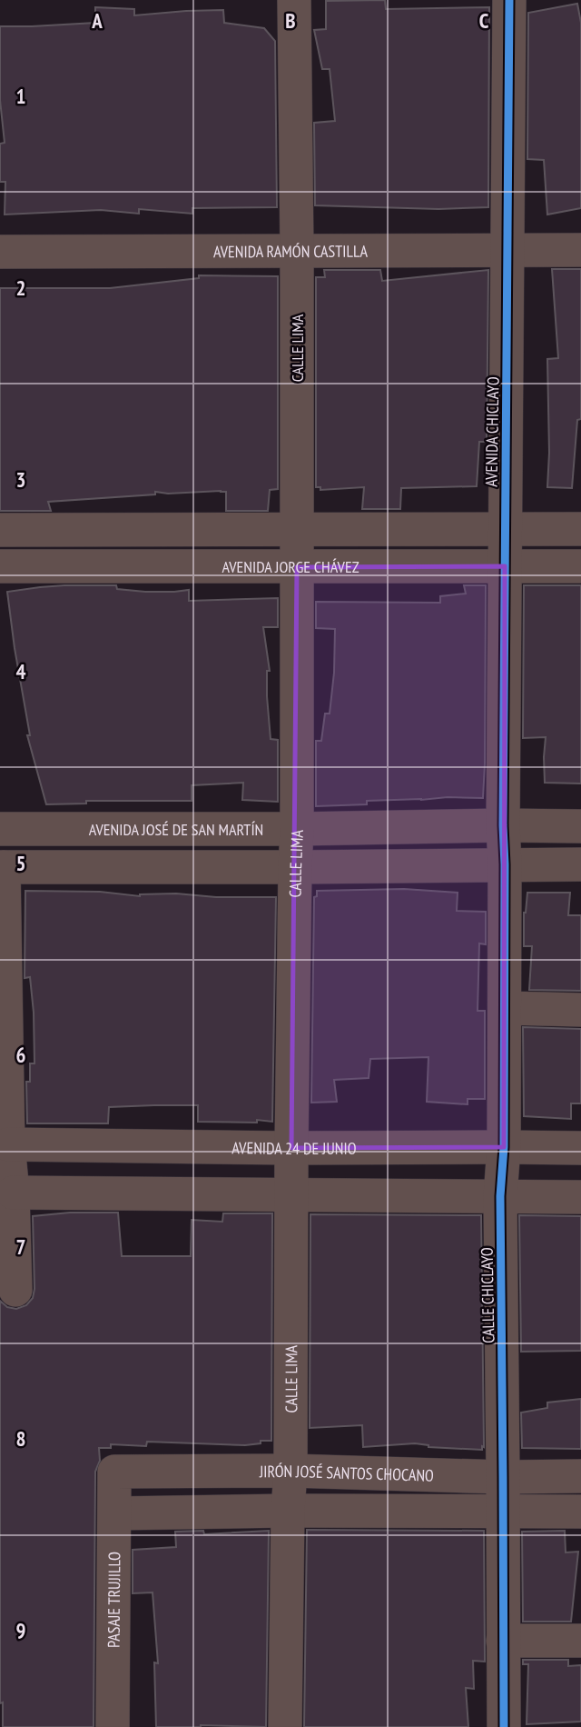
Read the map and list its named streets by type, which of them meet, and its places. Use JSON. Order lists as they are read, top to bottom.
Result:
{
  "streets": {
    "street": [
      "AVENIDA RAMÓN CASTILLA",
      "CALLE LIMA",
      "AVENIDA CHICLAYO",
      "AVENIDA JORGE CHÁVEZ",
      "AVENIDA JOSÉ DE SAN MARTÍN",
      "AVENIDA 24 DE JUNIO",
      "CALLE CHICLAYO",
      "JIRÓN JOSÉ SANTOS CHOCANO",
      "PASAJE TRUJILLO"
    ]
  },
  "crossings": [
    ["AVENIDA RAMÓN CASTILLA", "CALLE LIMA"],
    ["AVENIDA RAMÓN CASTILLA", "AVENIDA CHICLAYO"],
    ["CALLE LIMA", "AVENIDA JORGE CHÁVEZ"],
    ["CALLE LIMA", "AVENIDA JOSÉ DE SAN MARTÍN"],
    ["CALLE LIMA", "AVENIDA 24 DE JUNIO"],
    ["CALLE LIMA", "JIRÓN JOSÉ SANTOS CHOCANO"],
    ["AVENIDA CHICLAYO", "AVENIDA JORGE CHÁVEZ"],
    ["AVENIDA CHICLAYO", "AVENIDA JOSÉ DE SAN MARTÍN"],
    ["AVENIDA CHICLAYO", "CALLE CHICLAYO"],
    ["AVENIDA 24 DE JUNIO", "CALLE CHICLAYO"],
    ["CALLE CHICLAYO", "JIRÓN JOSÉ SANTOS CHOCANO"],
    ["JIRÓN JOSÉ SANTOS CHOCANO", "PASAJE TRUJILLO"]
  ],
  "grid": {
    "columns": ["A", "B", "C"],
    "rows": [
      "1",
      "2",
      "3",
      "4",
      "5",
      "6",
      "7",
      "8",
      "9"
    ]
  }
}
